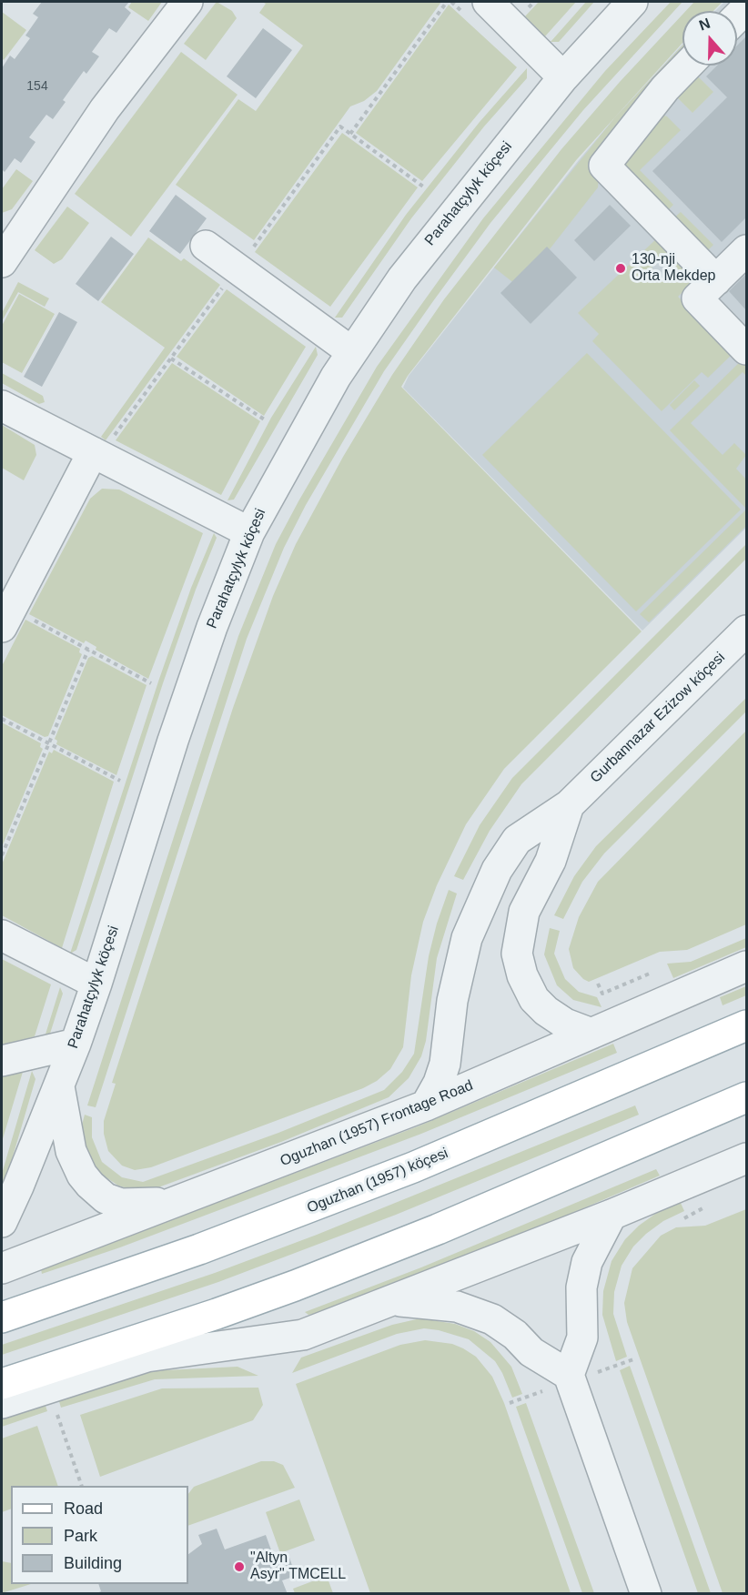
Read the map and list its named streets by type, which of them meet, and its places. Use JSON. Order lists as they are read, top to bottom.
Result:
{
  "streets": {
    "main road": ["Oguzhan (1957) köçesi"],
    "street": ["Parahatçylyk köçesi", "Gurbannazar Ezizow köçesi", "Oguzhan (1957) Frontage Road"]
  },
  "crossings": [
    ["Gurbannazar Ezizow köçesi", "Oguzhan (1957) Frontage Road"]
  ],
  "places": ["130-nji Orta Mekdep", "\"Altyn Asyr\" TMCELL"],
  "house_numbers": ["154"],
  "legend": ["Road", "Park", "Building"],
  "north": "top"
}
